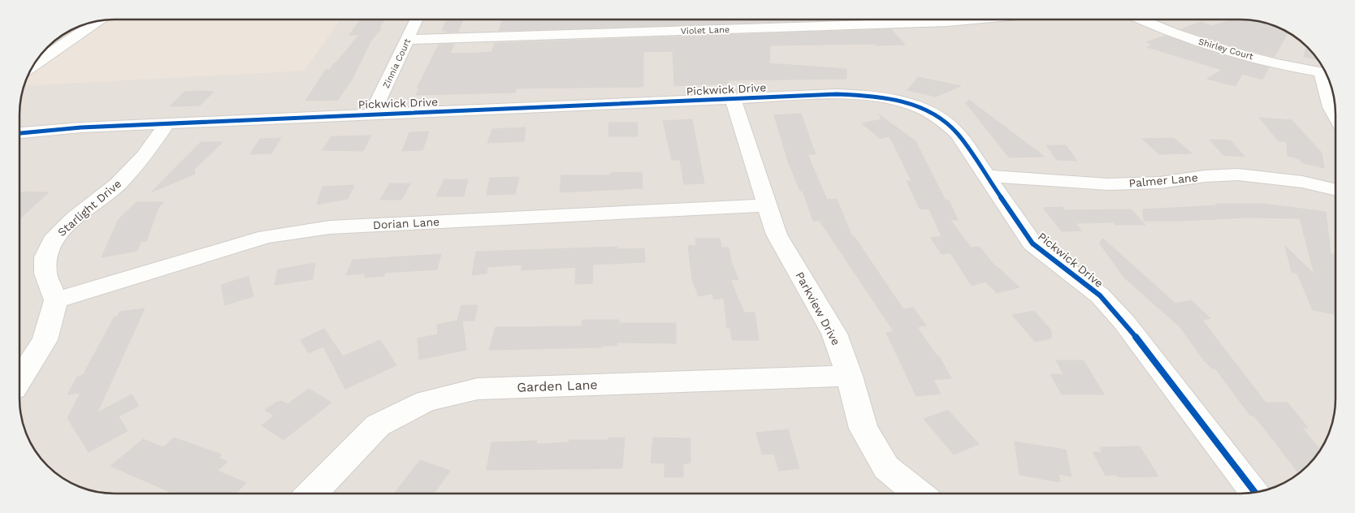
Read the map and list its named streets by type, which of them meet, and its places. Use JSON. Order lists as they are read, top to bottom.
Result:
{
  "streets": {
    "street": [
      "Violet Lane",
      "Shirley Court",
      "Zinnia Court",
      "Pickwick Drive",
      "Palmer Lane",
      "Starlight Drive",
      "Dorian Lane",
      "Parkview Drive",
      "Garden Lane"
    ]
  },
  "crossings": [
    ["Violet Lane", "Zinnia Court"],
    ["Zinnia Court", "Pickwick Drive"],
    ["Pickwick Drive", "Palmer Lane"],
    ["Pickwick Drive", "Starlight Drive"],
    ["Pickwick Drive", "Parkview Drive"],
    ["Starlight Drive", "Dorian Lane"],
    ["Dorian Lane", "Parkview Drive"],
    ["Parkview Drive", "Garden Lane"]
  ]
}
